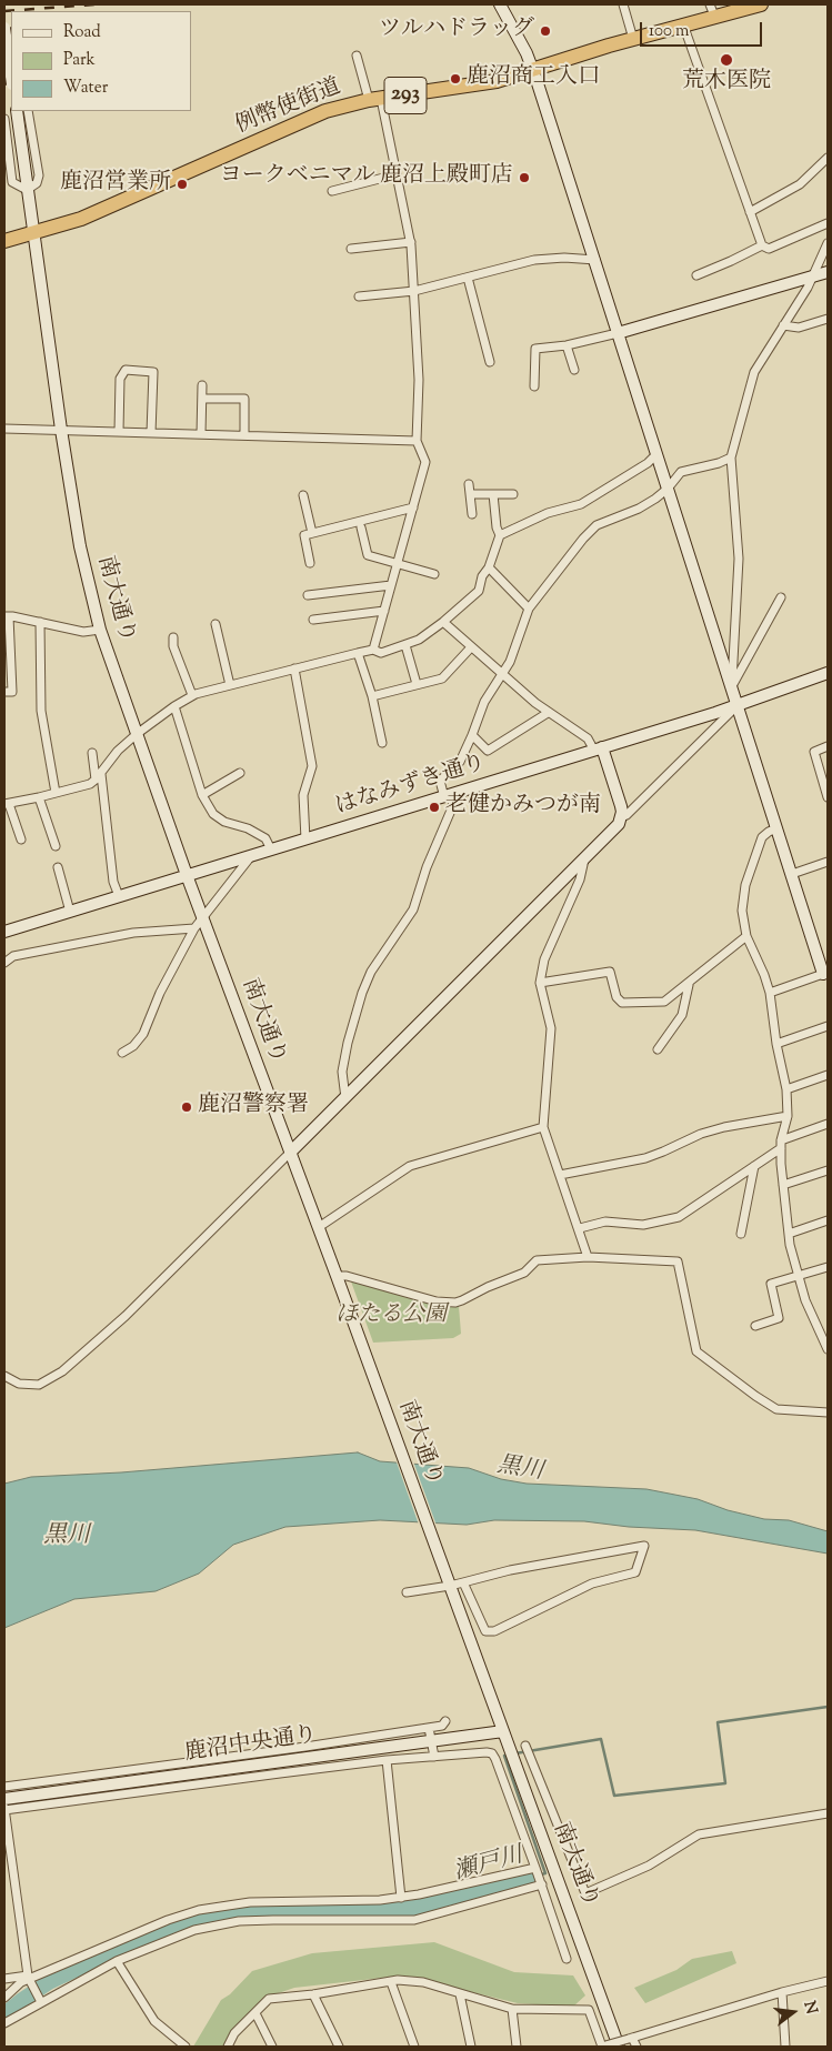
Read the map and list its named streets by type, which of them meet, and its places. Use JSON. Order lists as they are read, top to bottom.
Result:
{
  "streets": {
    "highway": ["293", "例幣使街道"],
    "street": ["南大通り", "はなみずき通り", "鹿沼中央通り"]
  },
  "crossings": [
    ["例幣使街道", "南大通り"],
    ["南大通り", "はなみずき通り"],
    ["南大通り", "鹿沼中央通り"]
  ],
  "water": ["黒川", "瀬戸川"],
  "parks": ["ほたる公園"],
  "places": [
    "ツルハドラッグ",
    "荒木医院",
    "鹿沼商工入口",
    "ヨークベニマル 鹿沼上殿町店",
    "鹿沼営業所",
    "老健かみつが南",
    "鹿沼警察署"
  ],
  "legend": ["Road", "Park", "Water"],
  "scale_bar": "100 m",
  "north": "right"
}
